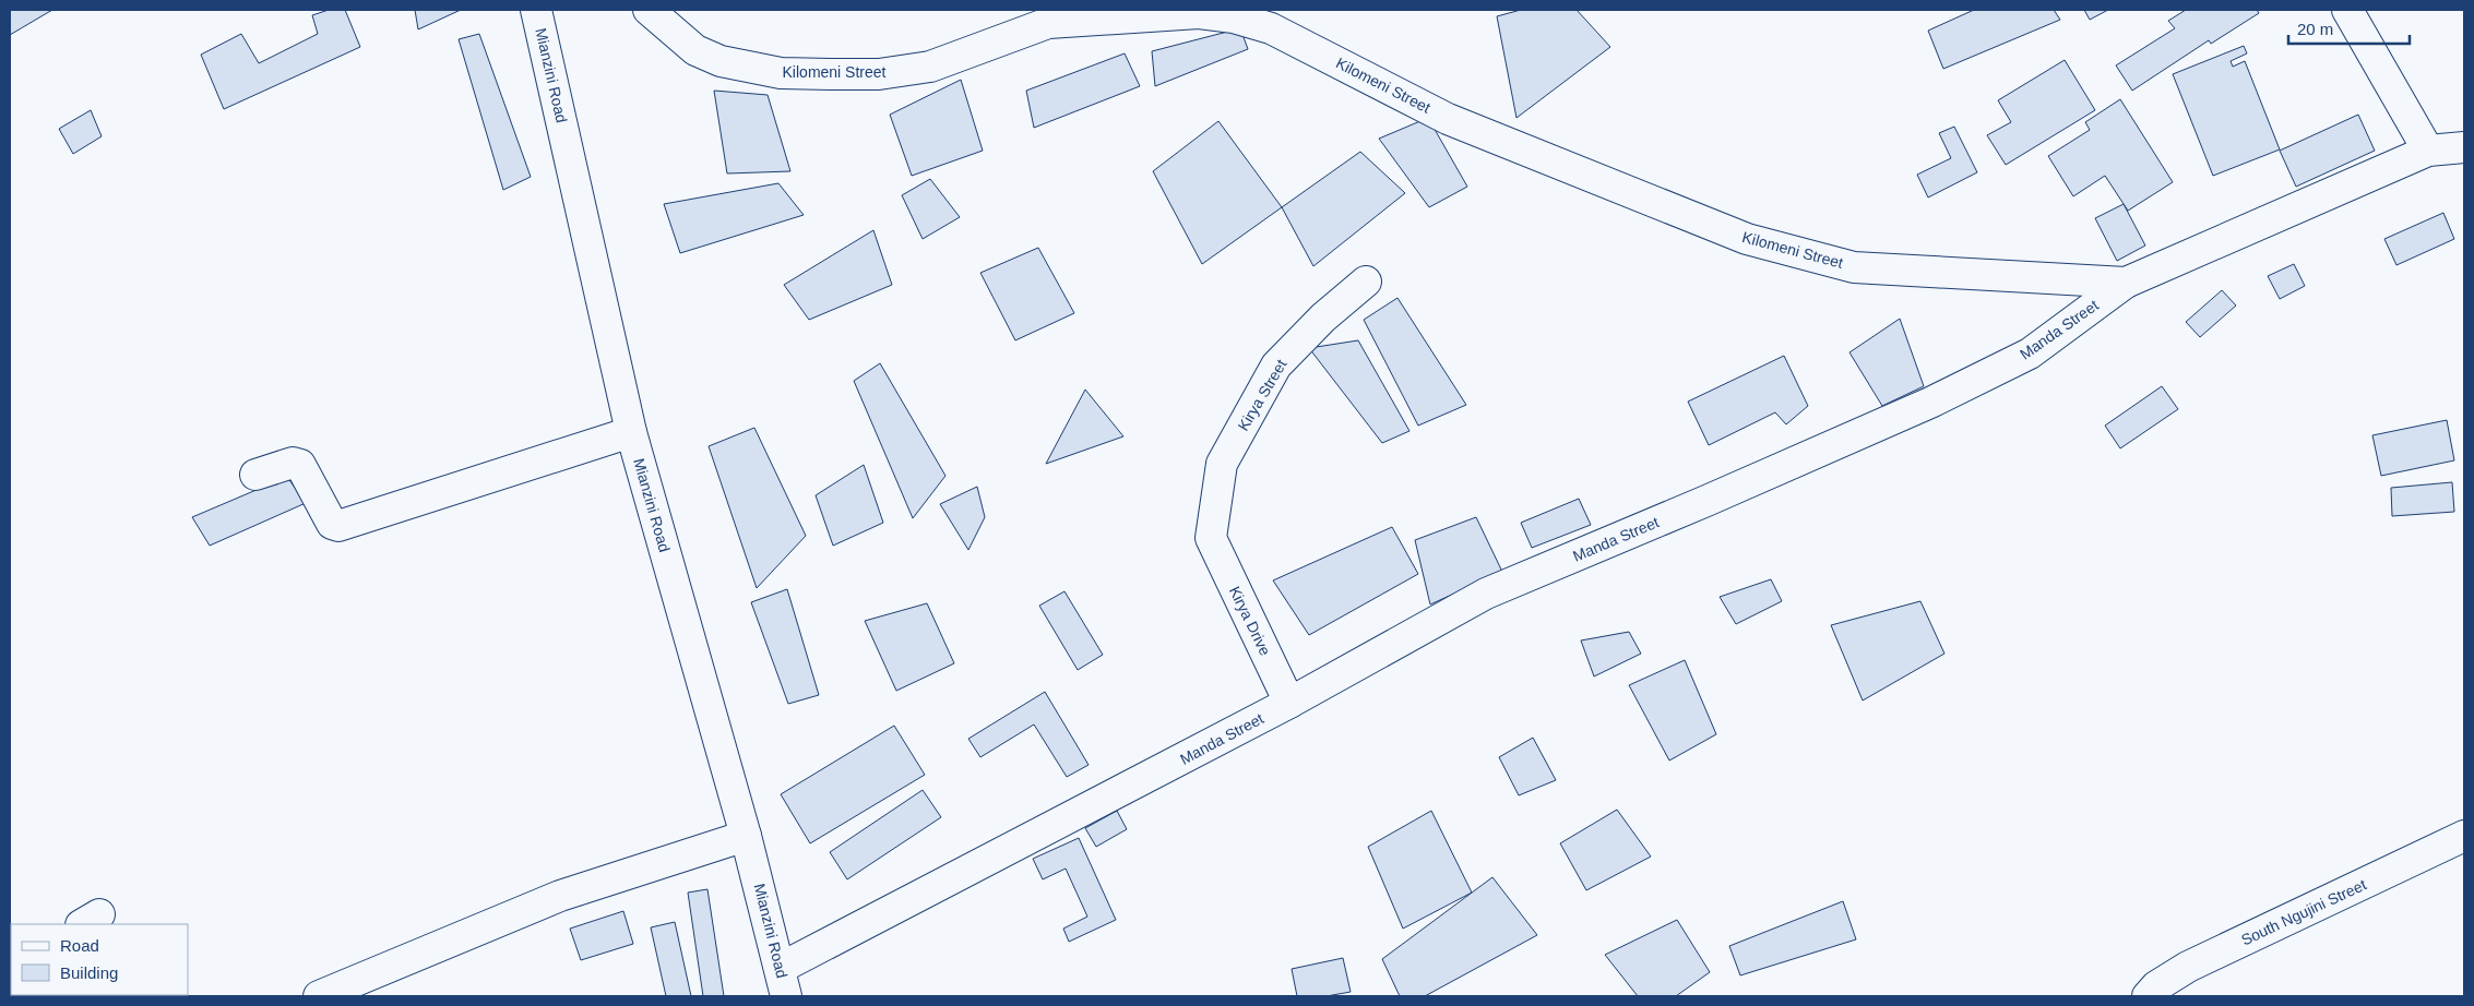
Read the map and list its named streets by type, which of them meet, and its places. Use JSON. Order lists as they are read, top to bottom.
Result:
{
  "streets": {
    "street": [
      "Kilomeni Street",
      "Mianzini Road",
      "Manda Street",
      "Kirya Street",
      "Kirya Drive",
      "South Ngujini Street"
    ]
  },
  "crossings": [
    ["Kilomeni Street", "Manda Street"],
    ["Mianzini Road", "Manda Street"],
    ["Manda Street", "Kirya Drive"],
    ["Kirya Street", "Kirya Drive"]
  ],
  "legend": ["Road", "Building"],
  "scale_bar": "20 m"
}
